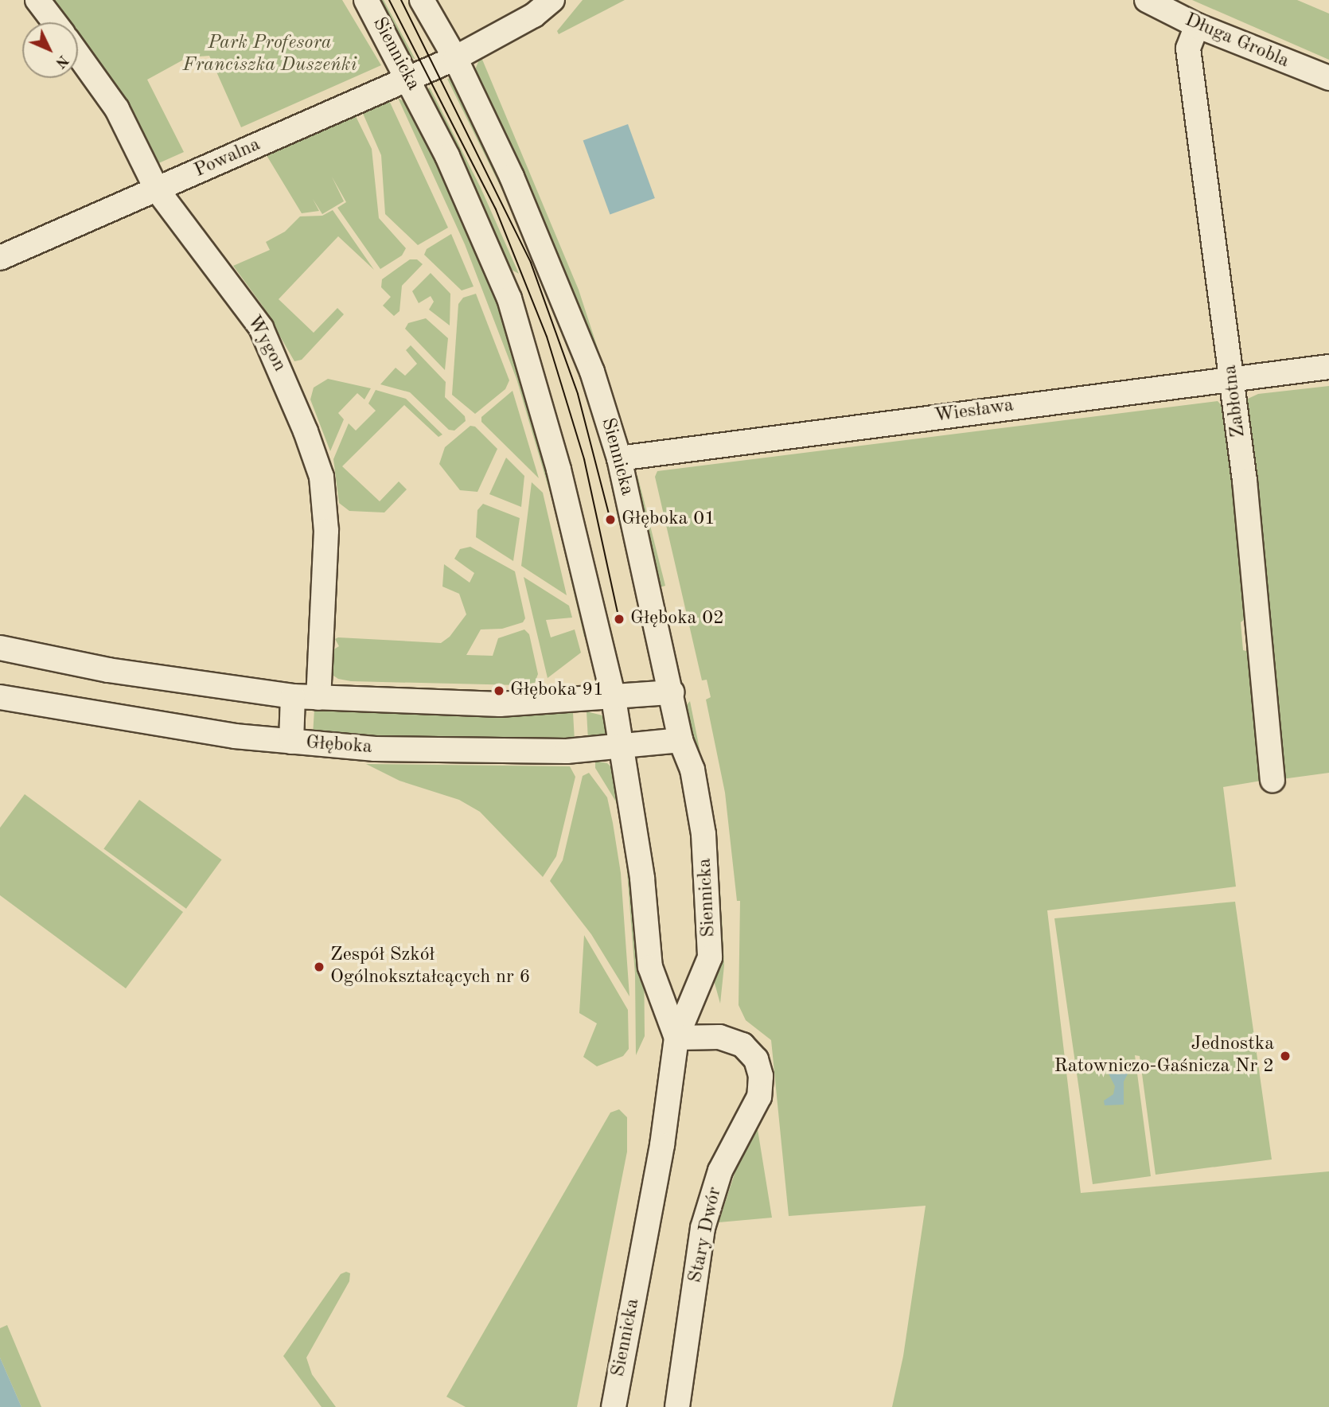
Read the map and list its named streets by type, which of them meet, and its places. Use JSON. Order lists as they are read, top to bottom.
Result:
{
  "streets": {
    "street": [
      "Długa Grobla",
      "Siennicka",
      "Powalna",
      "Wygon",
      "Zabłotna",
      "Wiesława",
      "Głęboka",
      "Stary Dwór"
    ]
  },
  "crossings": [
    ["Długa Grobla", "Zabłotna"],
    ["Siennicka", "Powalna"],
    ["Siennicka", "Wiesława"],
    ["Siennicka", "Głęboka"],
    ["Siennicka", "Stary Dwór"],
    ["Powalna", "Wygon"],
    ["Zabłotna", "Wiesława"]
  ],
  "parks": ["Park Profesora Franciszka Duszeńki"],
  "places": [
    "Głęboka 01",
    "Głęboka 02",
    "Głęboka 91",
    "Zespół Szkół Ogólnokształcących nr 6",
    "Jednostka Ratowniczo-Gaśnicza Nr 2"
  ],
  "north": "bottom right"
}
